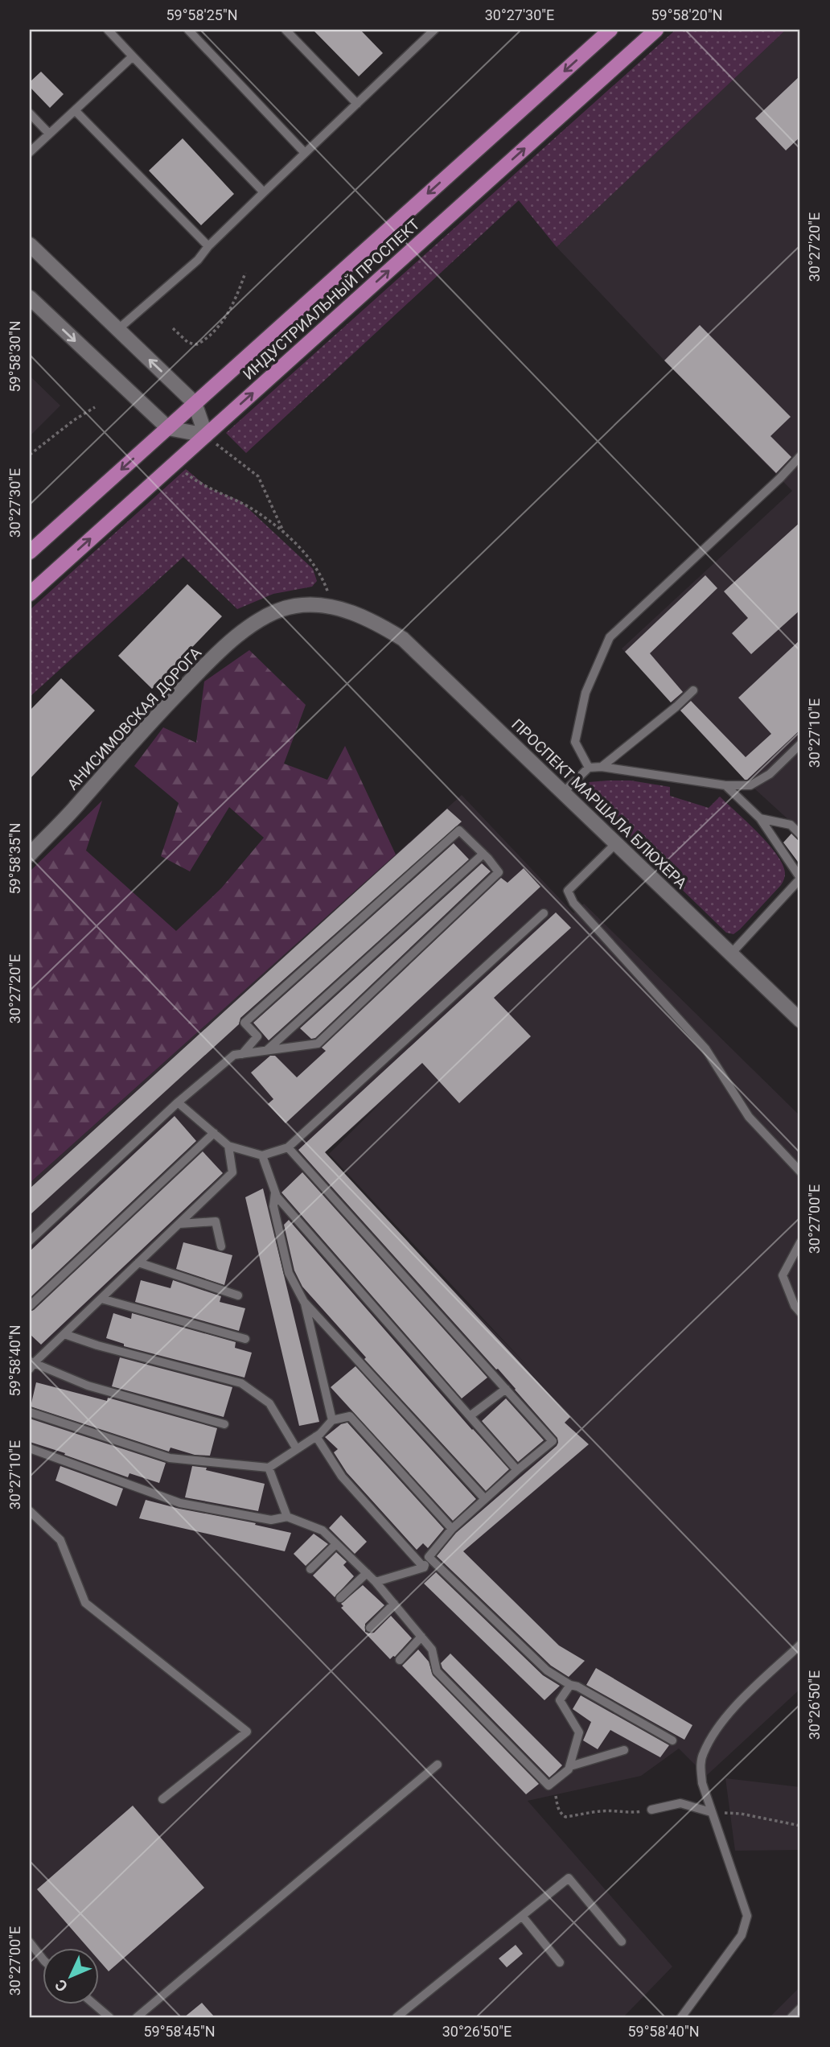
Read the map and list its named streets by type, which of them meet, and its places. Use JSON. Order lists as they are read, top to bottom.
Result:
{
  "streets": {
    "main road": ["ИНДУСТРИАЛЬНЫЙ ПРОСПЕКТ"],
    "street": ["АНИСИМОВСКАЯ ДОРОГА", "ПРОСПЕКТ МАРШАЛА БЛЮХЕРА"]
  },
  "crossings": [
    ["АНИСИМОВСКАЯ ДОРОГА", "ПРОСПЕКТ МАРШАЛА БЛЮХЕРА"]
  ],
  "north": "bottom left",
  "coordinates": [
    "59°58'25\"N",
    "30°27'30\"E",
    "59°58'20\"N",
    "30°27'20\"E",
    "59°58'30\"N",
    "30°27'10\"E",
    "59°58'35\"N",
    "30°27'00\"E",
    "59°58'40\"N",
    "30°26'50\"E",
    "59°58'45\"N"
  ]
}
